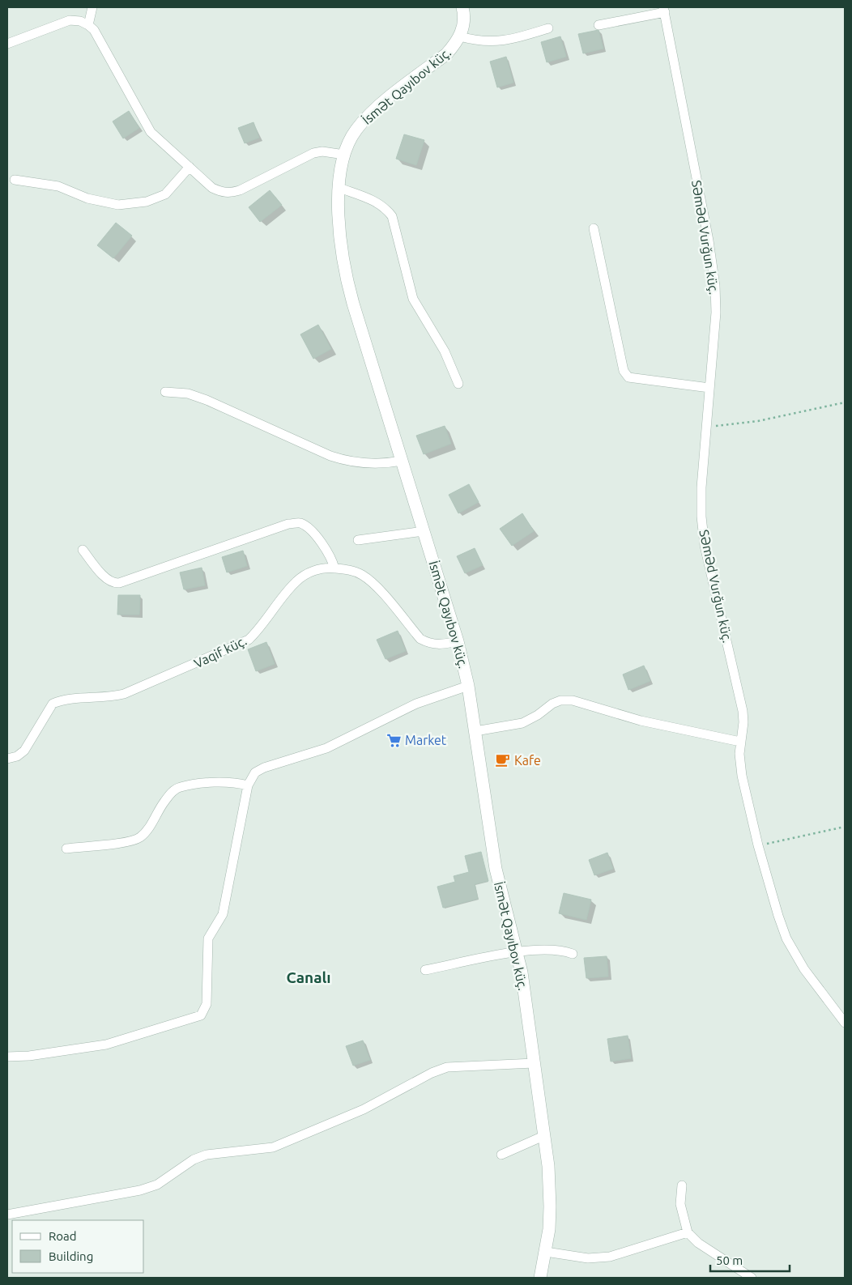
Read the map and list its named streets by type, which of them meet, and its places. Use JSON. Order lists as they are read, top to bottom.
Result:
{
  "streets": {
    "street": ["İsmət Qayıbov küç.", "Səməd Vurğun küç.", "Vaqif küç."]
  },
  "crossings": [
    ["İsmət Qayıbov küç.", "Vaqif küç."]
  ],
  "districts": ["Canalı"],
  "places": {
    "supermarket": ["Market"],
    "cafe": ["Kafe"]
  },
  "legend": ["Road", "Building"],
  "scale_bar": "50 m"
}
